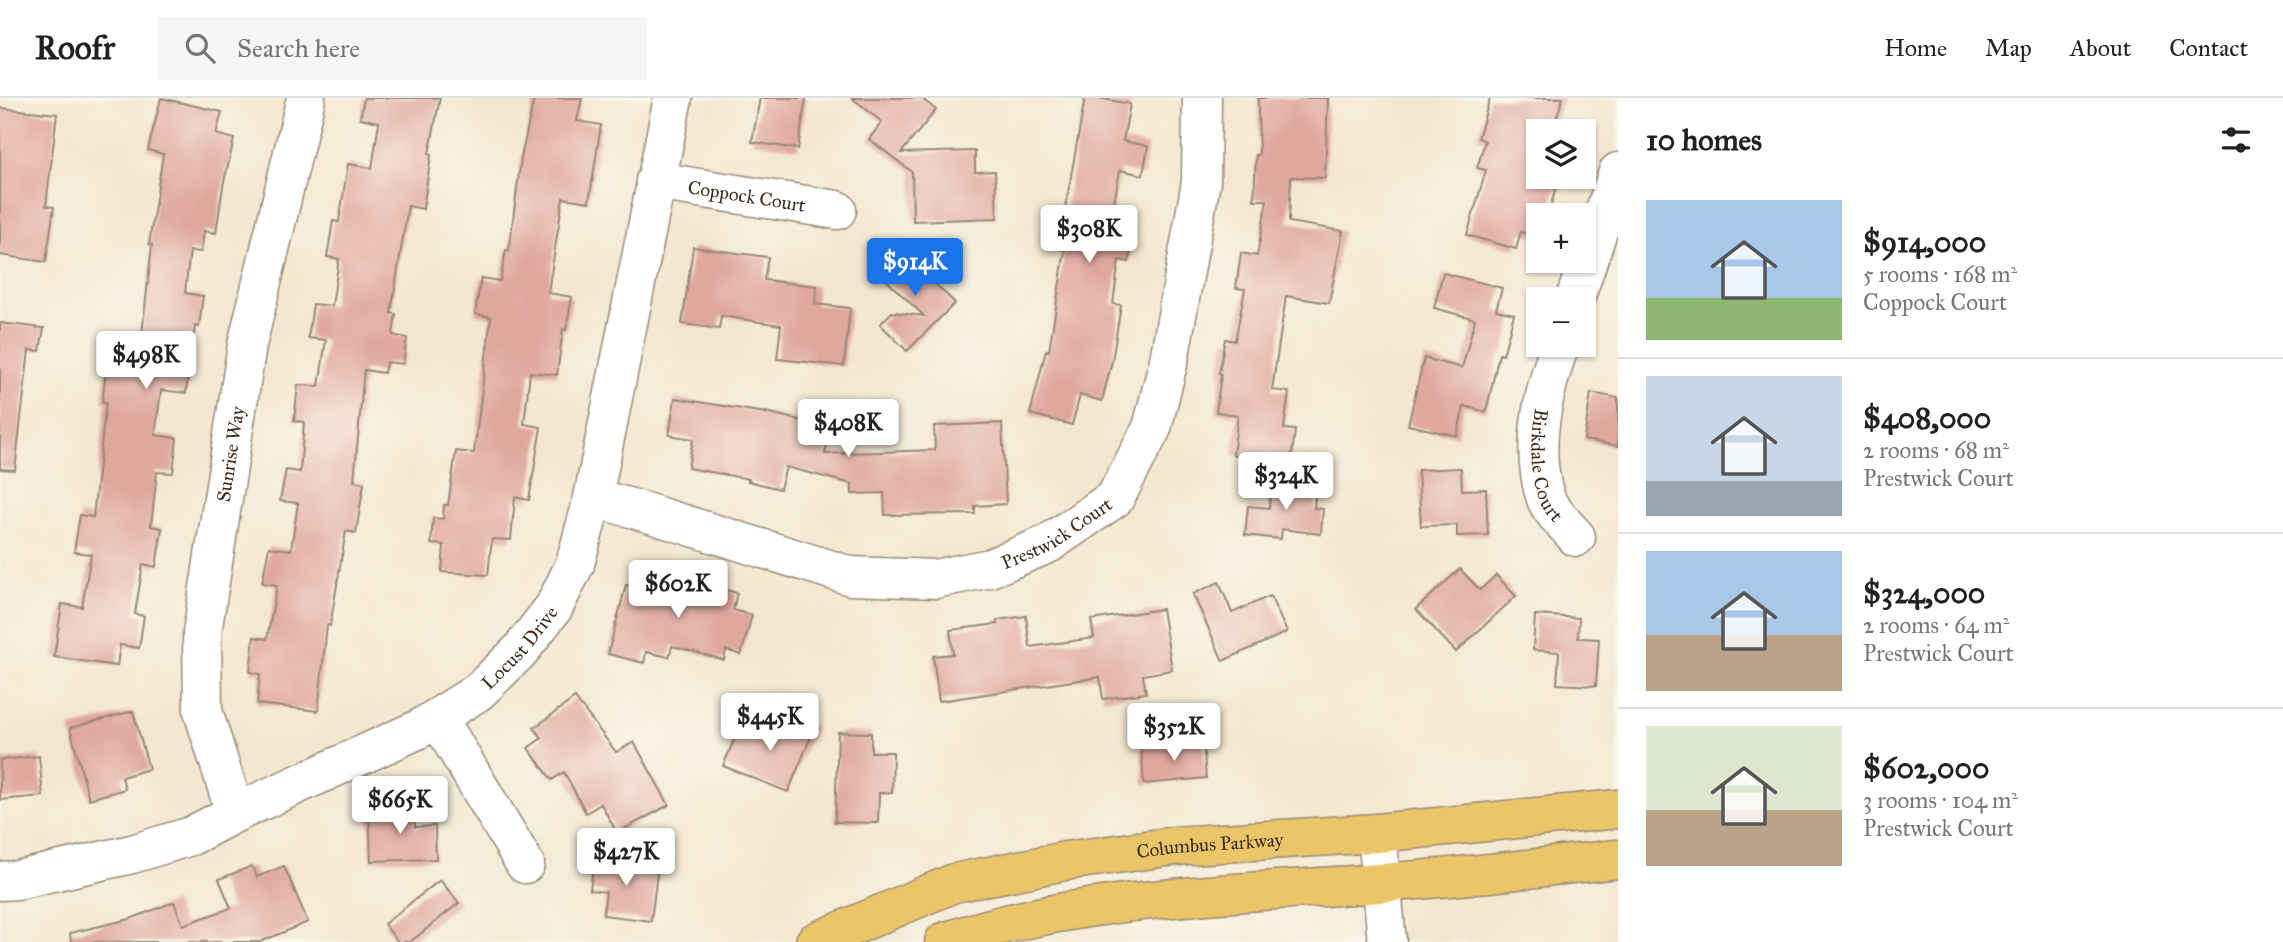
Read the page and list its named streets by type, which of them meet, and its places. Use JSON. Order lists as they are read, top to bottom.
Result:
{
  "streets": {
    "main road": ["Columbus Parkway"],
    "street": [
      "Coppock Court",
      "Sunrise Way",
      "Birkdale Court",
      "Prestwick Court",
      "Locust Drive"
    ]
  },
  "crossings": [
    ["Coppock Court", "Locust Drive"],
    ["Sunrise Way", "Locust Drive"],
    ["Prestwick Court", "Locust Drive"]
  ],
  "page": {
    "header": "Roofr",
    "search": "Search here",
    "nav": [
      "Home",
      "Map",
      "About",
      "Contact"
    ],
    "heading": "10 homes",
    "map_buttons": ["+", "−"],
    "list": [
      {
        "name": "$914,000",
        "note": "5 rooms · 168 m² · Coppock Court"
      },
      {
        "name": "$408,000",
        "note": "2 rooms · 68 m² · Prestwick Court"
      },
      {
        "name": "$324,000",
        "note": "2 rooms · 64 m² · Prestwick Court"
      },
      {
        "name": "$602,000",
        "note": "3 rooms · 104 m² · Prestwick Court"
      }
    ],
    "price": [
      "$308K",
      "$914K",
      "$498K",
      "$408K",
      "$324K",
      "$602K",
      "$445K",
      "$352K",
      "$665K",
      "$427K"
    ]
  }
}
